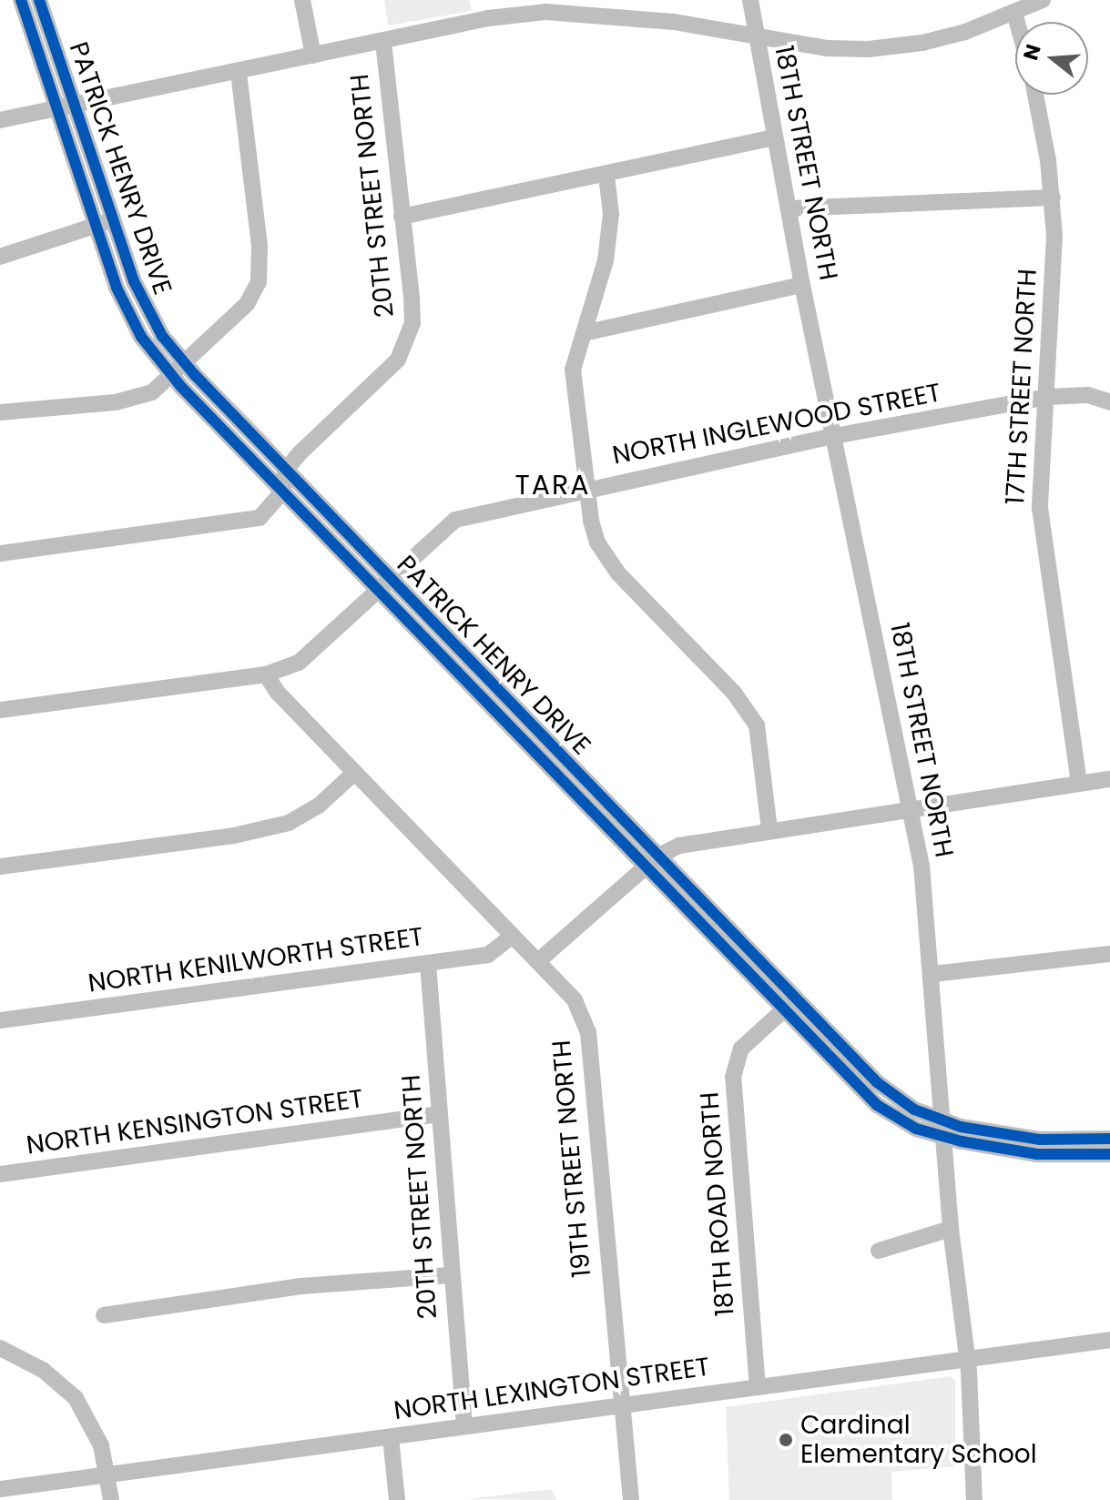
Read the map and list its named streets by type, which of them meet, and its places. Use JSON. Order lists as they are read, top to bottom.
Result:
{
  "streets": {
    "street": [
      "18TH STREET NORTH",
      "PATRICK HENRY DRIVE",
      "20TH STREET NORTH",
      "17TH STREET NORTH",
      "NORTH INGLEWOOD STREET",
      "NORTH KENILWORTH STREET",
      "NORTH KENSINGTON STREET",
      "19TH STREET NORTH",
      "18TH ROAD NORTH",
      "NORTH LEXINGTON STREET"
    ]
  },
  "crossings": [
    ["18TH STREET NORTH", "PATRICK HENRY DRIVE"],
    ["18TH STREET NORTH", "NORTH INGLEWOOD STREET"],
    ["18TH STREET NORTH", "NORTH LEXINGTON STREET"],
    ["PATRICK HENRY DRIVE", "20TH STREET NORTH"],
    ["PATRICK HENRY DRIVE", "NORTH INGLEWOOD STREET"],
    ["PATRICK HENRY DRIVE", "18TH ROAD NORTH"],
    ["20TH STREET NORTH", "NORTH KENILWORTH STREET"],
    ["20TH STREET NORTH", "NORTH KENSINGTON STREET"],
    ["20TH STREET NORTH", "NORTH LEXINGTON STREET"],
    ["17TH STREET NORTH", "NORTH INGLEWOOD STREET"],
    ["NORTH INGLEWOOD STREET", "19TH STREET NORTH"],
    ["NORTH KENILWORTH STREET", "19TH STREET NORTH"],
    ["19TH STREET NORTH", "NORTH LEXINGTON STREET"],
    ["18TH ROAD NORTH", "NORTH LEXINGTON STREET"]
  ],
  "districts": ["TARA"],
  "places": ["Cardinal Elementary School"],
  "north": "left"
}
